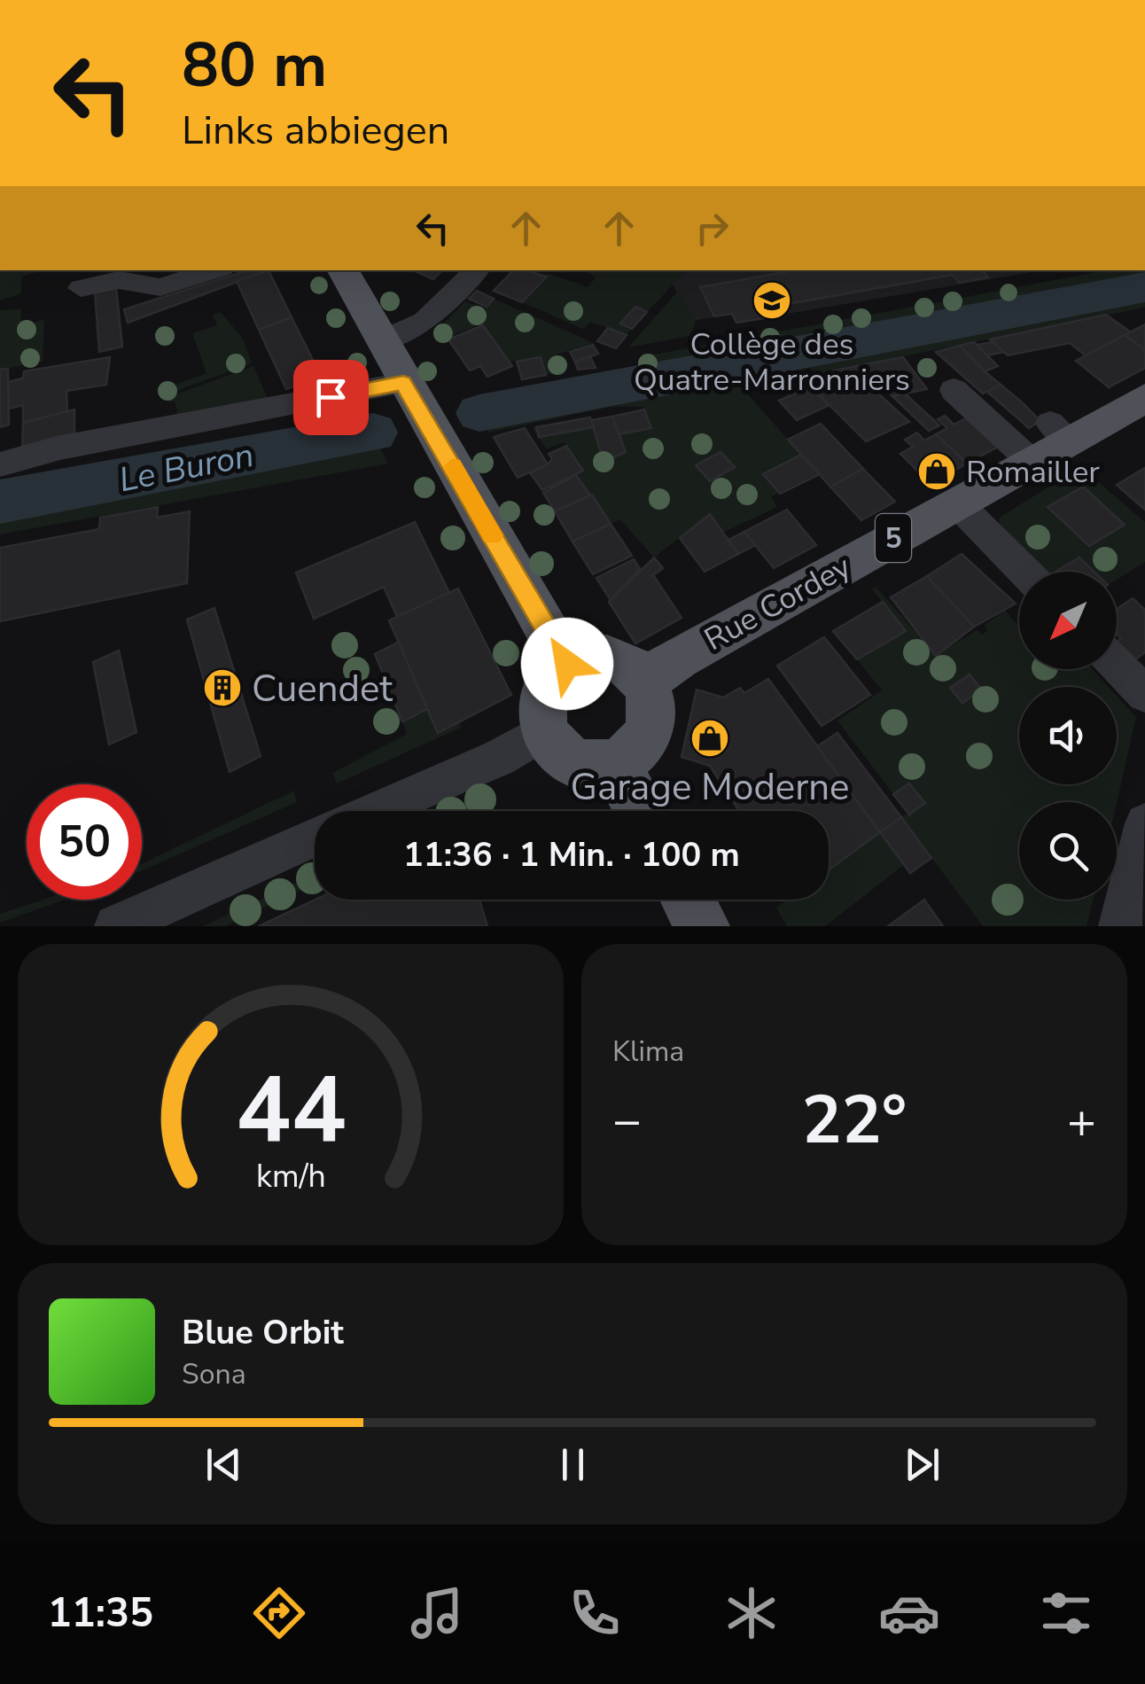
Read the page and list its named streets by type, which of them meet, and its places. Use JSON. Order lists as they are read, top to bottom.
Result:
{
  "streets": {
    "main road": ["5", "Rue Cordey"]
  },
  "water": ["Le Buron"],
  "places": {
    "school or university": ["Collège des Quatre-Marronniers"],
    "shop": ["Romailler", "Garage Moderne"],
    "building": ["Cuendet"]
  },
  "north": "bottom left",
  "page": {
    "turn": ["80 m", "Links abbiegen"],
    "limit": "50",
    "trip": "11:36 · 1 Min. · 100 m",
    "tile": "Klima",
    "heat": ["−", "22°", "+"],
    "song": ["Blue Orbit", "Sona"],
    "tabs": "11:35",
    "gauge": ["44", "km/h"]
  }
}
